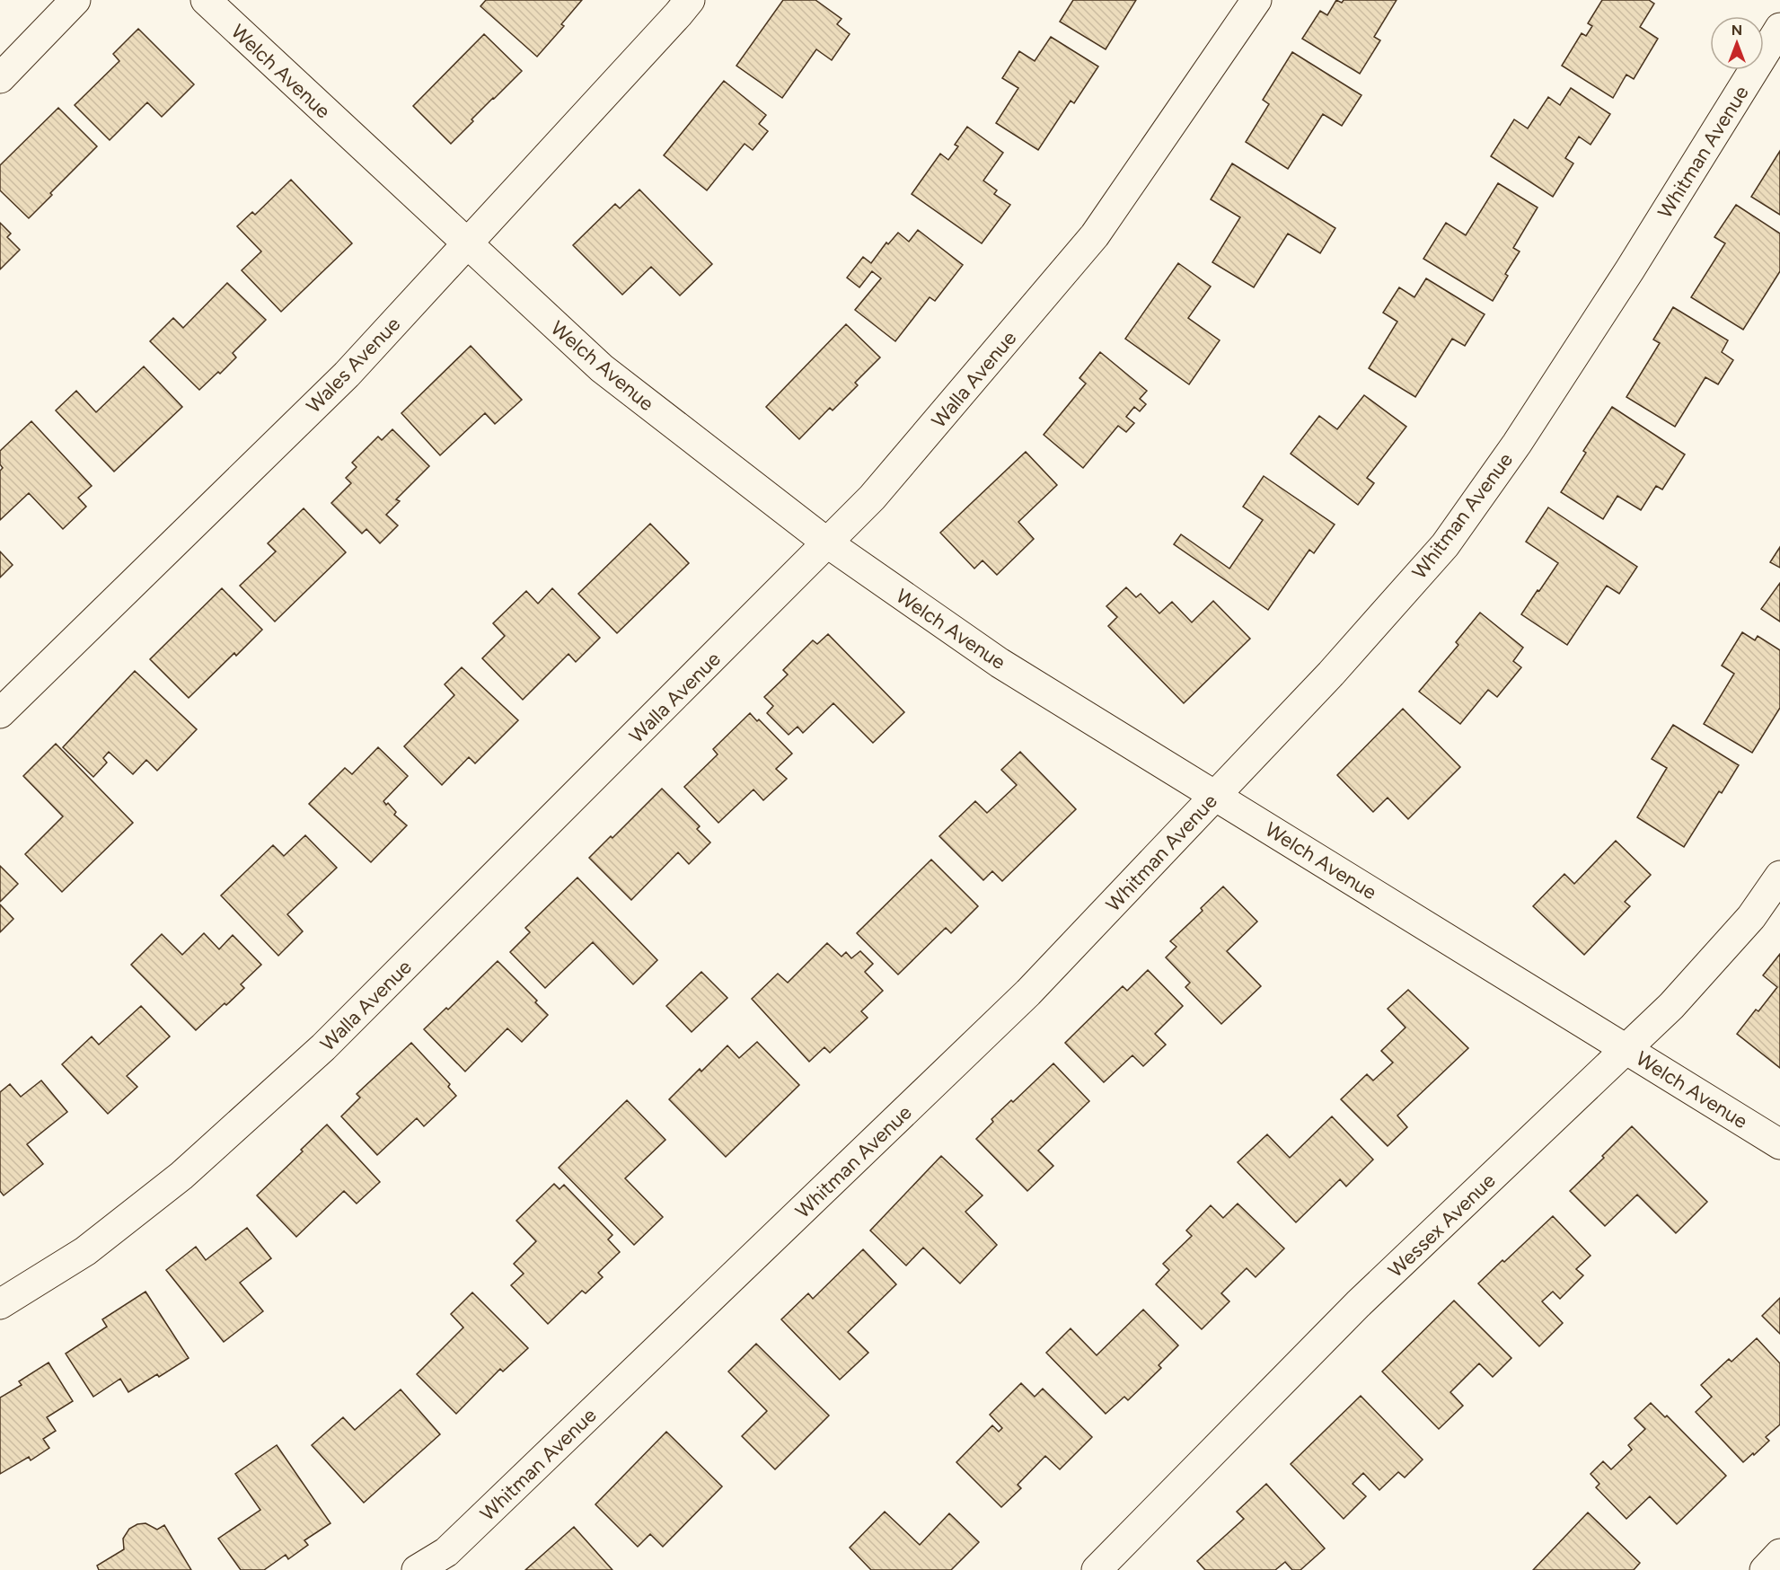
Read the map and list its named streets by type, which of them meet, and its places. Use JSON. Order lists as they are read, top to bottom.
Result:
{
  "streets": {
    "street": [
      "Welch Avenue",
      "Whitman Avenue",
      "Wales Avenue",
      "Walla Avenue",
      "Wessex Avenue"
    ]
  },
  "crossings": [
    ["Welch Avenue", "Whitman Avenue"],
    ["Welch Avenue", "Wales Avenue"],
    ["Welch Avenue", "Walla Avenue"],
    ["Welch Avenue", "Wessex Avenue"]
  ],
  "north": "top"
}
